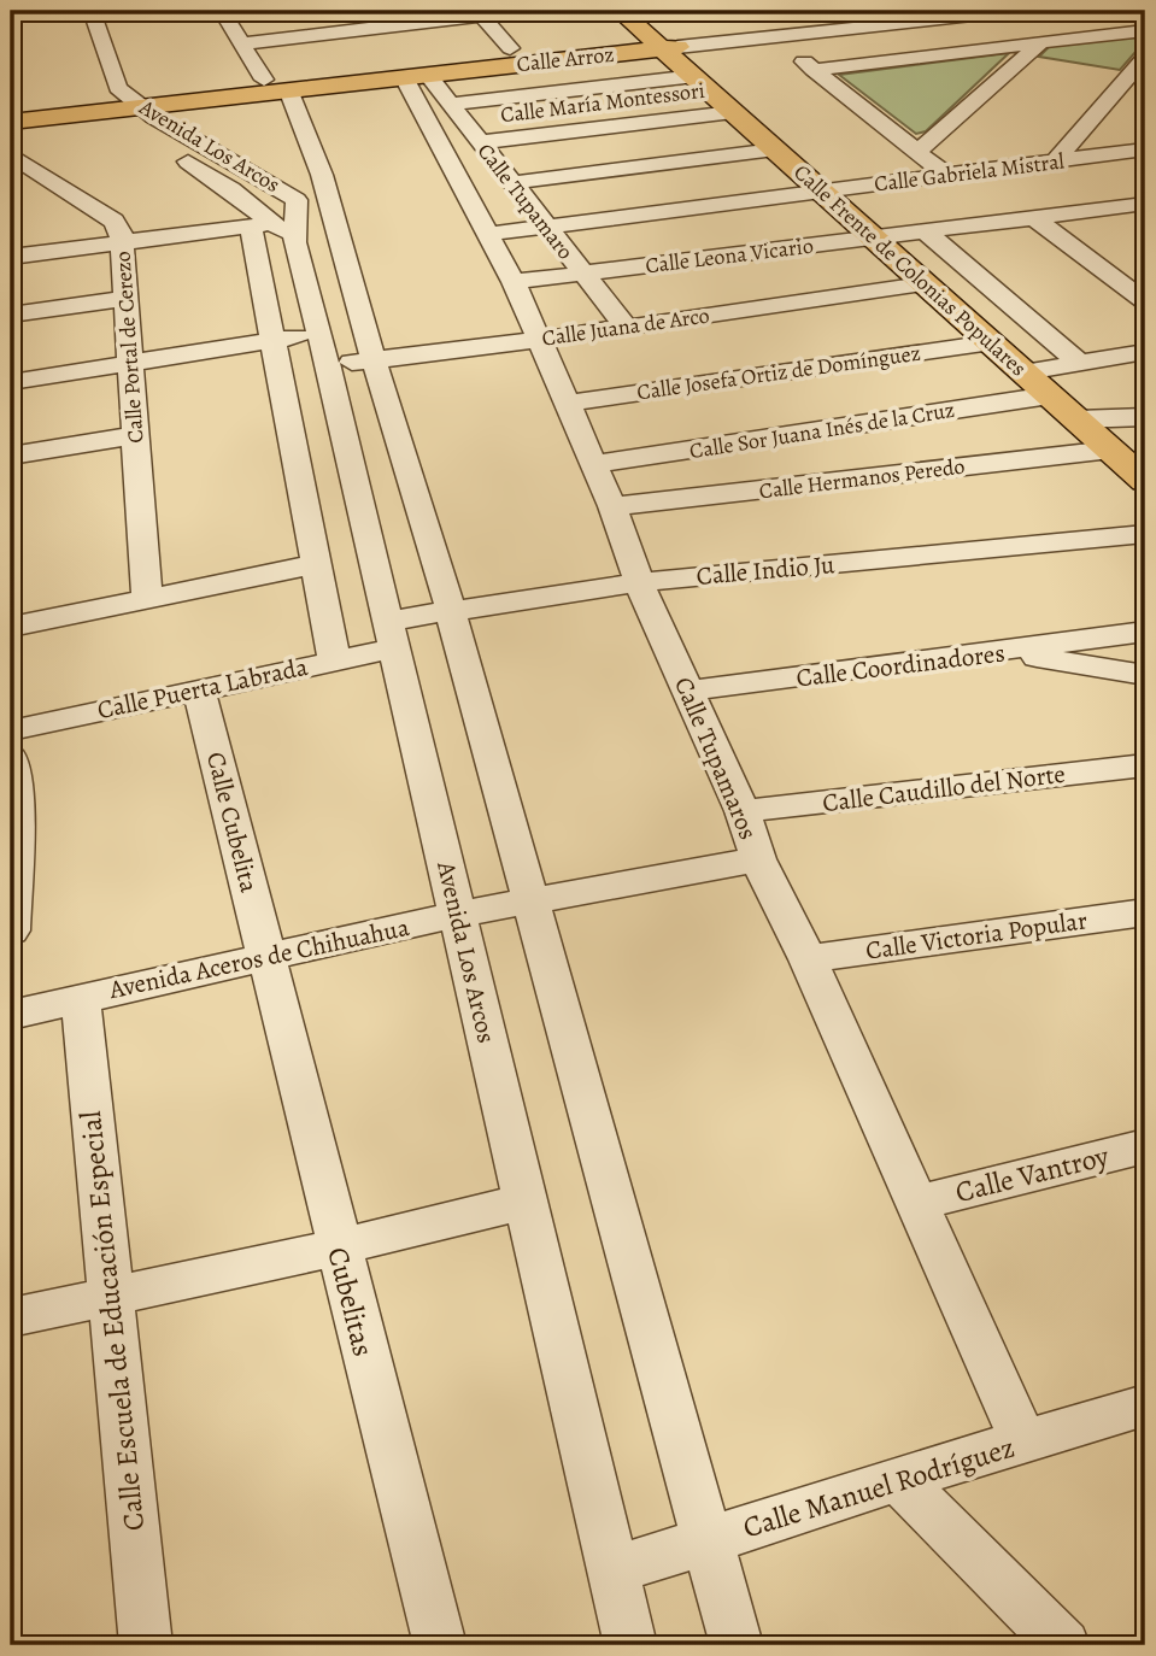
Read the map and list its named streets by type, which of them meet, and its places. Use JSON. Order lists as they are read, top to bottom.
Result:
{
  "streets": {
    "main road": ["Calle Arroz", "Calle Frente de Colonias Populares"],
    "street": [
      "Calle María Montessori",
      "Avenida Los Arcos",
      "Calle Gabriela Mistral",
      "Calle Tupamaro",
      "Calle Leona Vicario",
      "Calle Juana de Arco",
      "Calle Portal de Cerezo",
      "Calle Josefa Ortiz de Domínguez",
      "Calle Sor Juana Inés de la Cruz",
      "Calle Hermanos Peredo",
      "Calle Indio Ju",
      "Calle Coordinadores",
      "Calle Puerta Labrada",
      "Calle Tupamaros",
      "Calle Caudillo del Norte",
      "Calle Cubelita",
      "Calle Victoria Popular",
      "Avenida Aceros de Chihuahua",
      "Calle Vantroy",
      "Cubelitas",
      "Calle Escuela de Educación Especial",
      "Calle Manuel Rodríguez"
    ]
  },
  "crossings": [
    ["Calle Arroz", "Avenida Los Arcos"],
    ["Calle Arroz", "Calle Tupamaro"],
    ["Calle Arroz", "Calle Frente de Colonias Populares"],
    ["Calle Arroz", "Calle Tupamaros"],
    ["Calle María Montessori", "Calle Tupamaro"],
    ["Calle María Montessori", "Calle Frente de Colonias Populares"],
    ["Avenida Los Arcos", "Calle Juana de Arco"],
    ["Avenida Los Arcos", "Calle Indio Ju"],
    ["Avenida Los Arcos", "Calle Puerta Labrada"],
    ["Avenida Los Arcos", "Avenida Aceros de Chihuahua"],
    ["Avenida Los Arcos", "Calle Manuel Rodríguez"],
    ["Calle Gabriela Mistral", "Calle Tupamaro"],
    ["Calle Gabriela Mistral", "Calle Frente de Colonias Populares"],
    ["Calle Gabriela Mistral", "Calle Tupamaros"],
    ["Calle Tupamaro", "Calle Leona Vicario"],
    ["Calle Tupamaro", "Calle Juana de Arco"],
    ["Calle Tupamaro", "Calle Tupamaros"],
    ["Calle Leona Vicario", "Calle Frente de Colonias Populares"],
    ["Calle Leona Vicario", "Calle Tupamaros"],
    ["Calle Frente de Colonias Populares", "Calle Juana de Arco"],
    ["Calle Frente de Colonias Populares", "Calle Josefa Ortiz de Domínguez"],
    ["Calle Frente de Colonias Populares", "Calle Sor Juana Inés de la Cruz"],
    ["Calle Frente de Colonias Populares", "Calle Hermanos Peredo"],
    ["Calle Juana de Arco", "Calle Tupamaros"],
    ["Calle Josefa Ortiz de Domínguez", "Calle Tupamaros"],
    ["Calle Sor Juana Inés de la Cruz", "Calle Tupamaros"],
    ["Calle Hermanos Peredo", "Calle Tupamaros"],
    ["Calle Indio Ju", "Calle Puerta Labrada"],
    ["Calle Indio Ju", "Calle Tupamaros"],
    ["Calle Coordinadores", "Calle Tupamaros"],
    ["Calle Puerta Labrada", "Calle Cubelita"],
    ["Calle Tupamaros", "Calle Caudillo del Norte"],
    ["Calle Tupamaros", "Calle Victoria Popular"],
    ["Calle Tupamaros", "Avenida Aceros de Chihuahua"],
    ["Calle Tupamaros", "Calle Vantroy"],
    ["Calle Tupamaros", "Calle Manuel Rodríguez"],
    ["Calle Cubelita", "Avenida Aceros de Chihuahua"],
    ["Calle Cubelita", "Cubelitas"],
    ["Avenida Aceros de Chihuahua", "Cubelitas"],
    ["Avenida Aceros de Chihuahua", "Calle Escuela de Educación Especial"]
  ]
}
